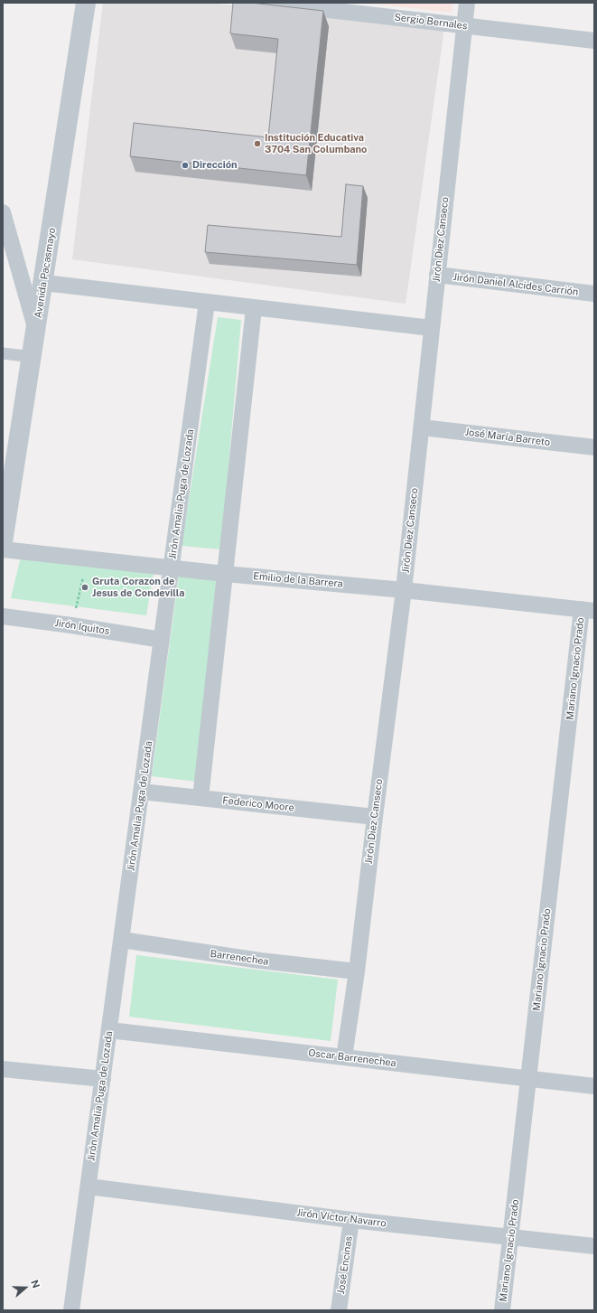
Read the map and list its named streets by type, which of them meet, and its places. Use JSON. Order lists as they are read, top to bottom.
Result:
{
  "streets": {
    "street": [
      "Sergio Bernales",
      "Jirón Diez Canseco",
      "Avenida Pacasmayo",
      "Jirón Daniel Alcides Carrión",
      "José María Barreto",
      "Jirón Amalia Puga de Lozada",
      "Emilio de la Barrera",
      "Jirón Iquitos",
      "Mariano Ignacio Prado",
      "Federico Moore",
      "Barrenechea",
      "Oscar Barrenechea",
      "Jirón Víctor Navarro",
      "José Encinas"
    ]
  },
  "crossings": [
    ["Sergio Bernales", "Jirón Diez Canseco"],
    ["Jirón Diez Canseco", "Jirón Daniel Alcides Carrión"],
    ["Jirón Diez Canseco", "José María Barreto"],
    ["Jirón Diez Canseco", "Emilio de la Barrera"],
    ["Jirón Diez Canseco", "Federico Moore"],
    ["Jirón Diez Canseco", "Barrenechea"],
    ["Jirón Diez Canseco", "Oscar Barrenechea"],
    ["Jirón Amalia Puga de Lozada", "Emilio de la Barrera"],
    ["Jirón Amalia Puga de Lozada", "Jirón Iquitos"],
    ["Jirón Amalia Puga de Lozada", "Federico Moore"],
    ["Jirón Amalia Puga de Lozada", "Barrenechea"],
    ["Jirón Amalia Puga de Lozada", "Oscar Barrenechea"],
    ["Jirón Amalia Puga de Lozada", "Jirón Víctor Navarro"],
    ["Emilio de la Barrera", "Mariano Ignacio Prado"],
    ["Mariano Ignacio Prado", "Oscar Barrenechea"],
    ["Mariano Ignacio Prado", "Jirón Víctor Navarro"],
    ["Jirón Víctor Navarro", "José Encinas"]
  ],
  "places": ["Institución Educativa 3704 San Columbano", "Dirección", "Gruta Corazon de Jesus de Condevilla"],
  "north": "right"
}
